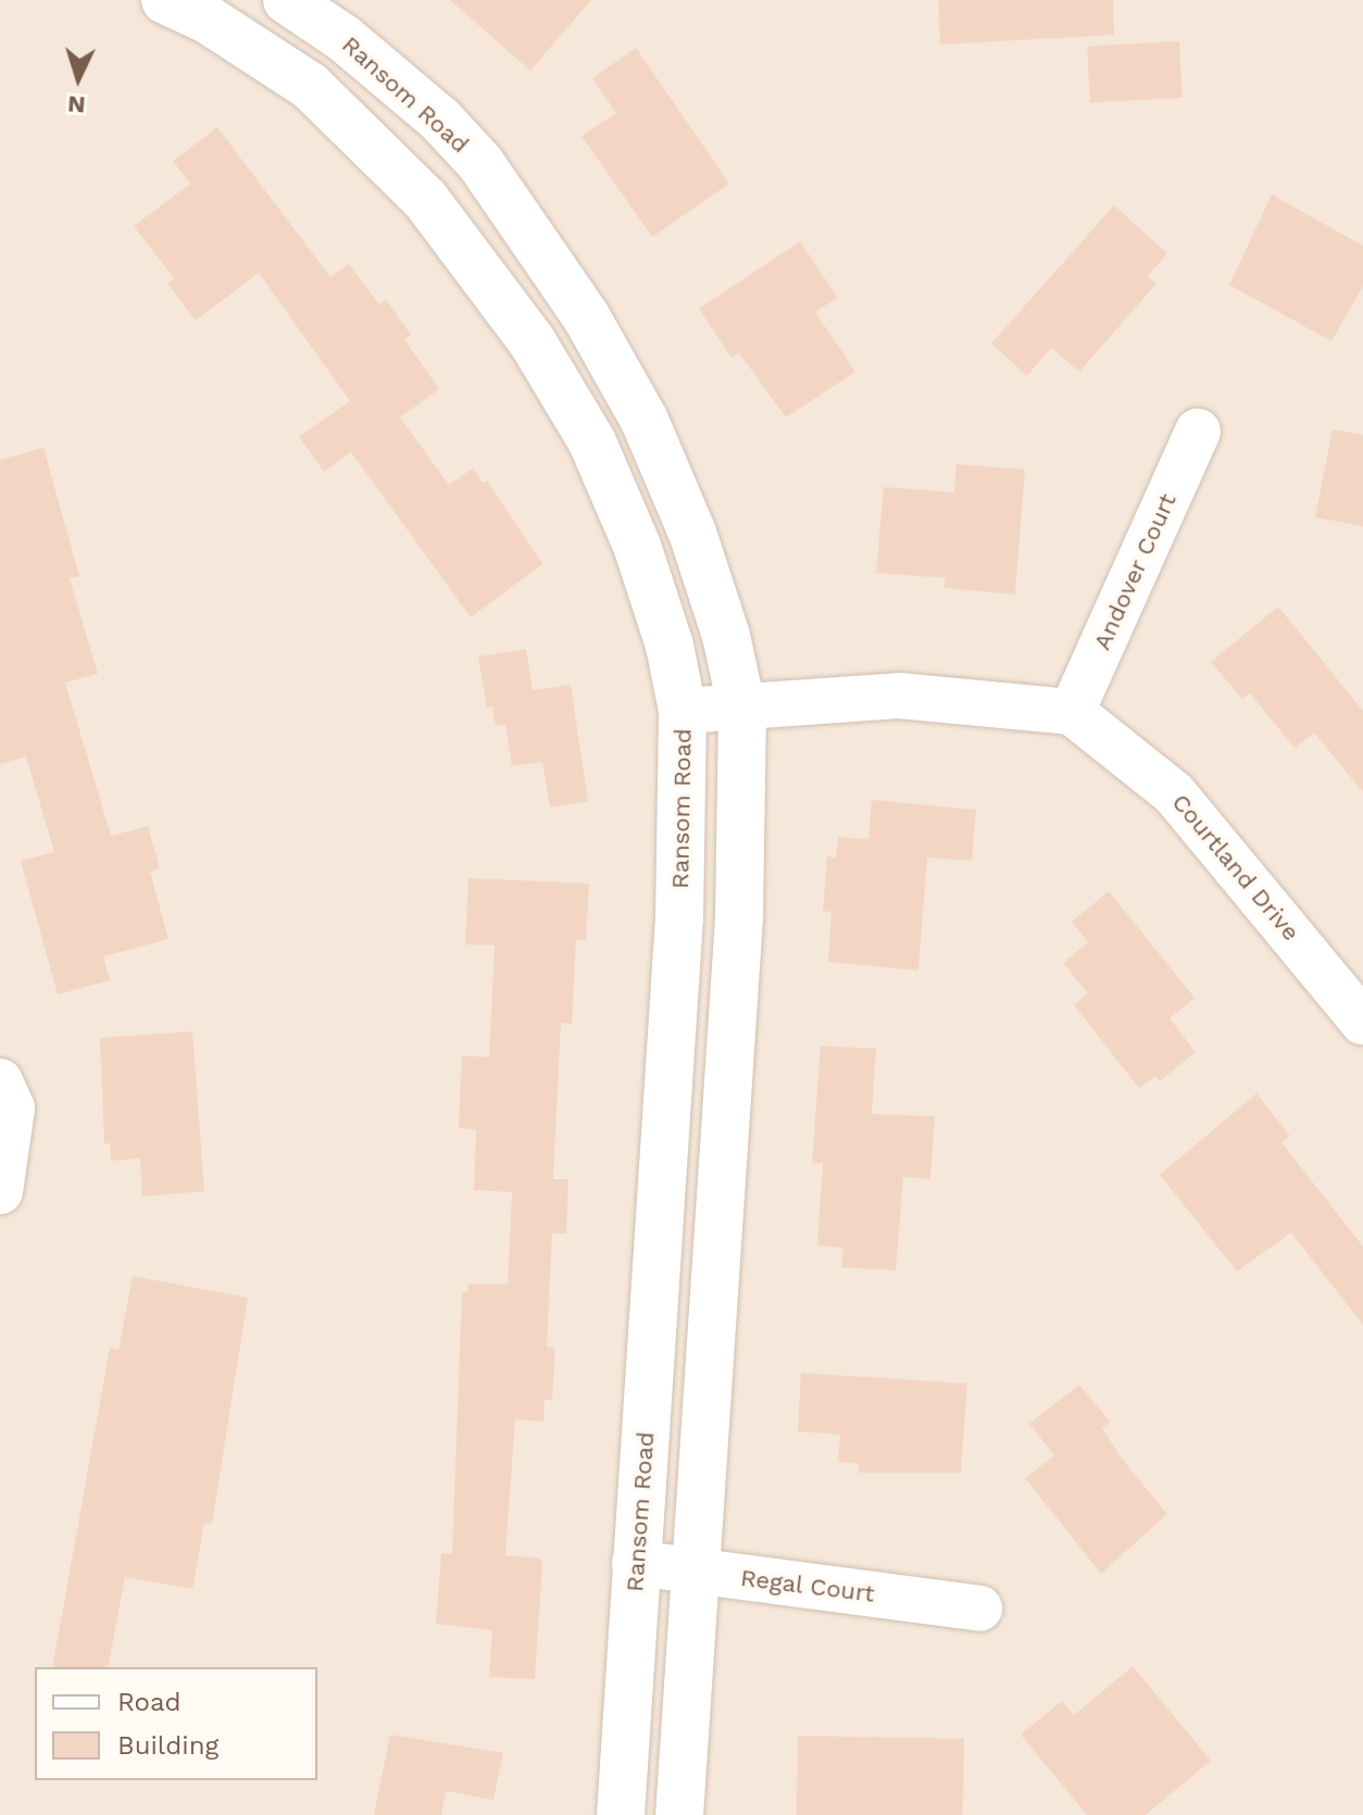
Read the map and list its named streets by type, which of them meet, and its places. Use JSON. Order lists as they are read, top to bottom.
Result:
{
  "streets": {
    "street": [
      "Ransom Road",
      "Andover Court",
      "Courtland Drive",
      "Regal Court"
    ]
  },
  "crossings": [
    ["Ransom Road", "Regal Court"],
    ["Andover Court", "Courtland Drive"]
  ],
  "legend": ["Road", "Building"],
  "north": "bottom"
}
